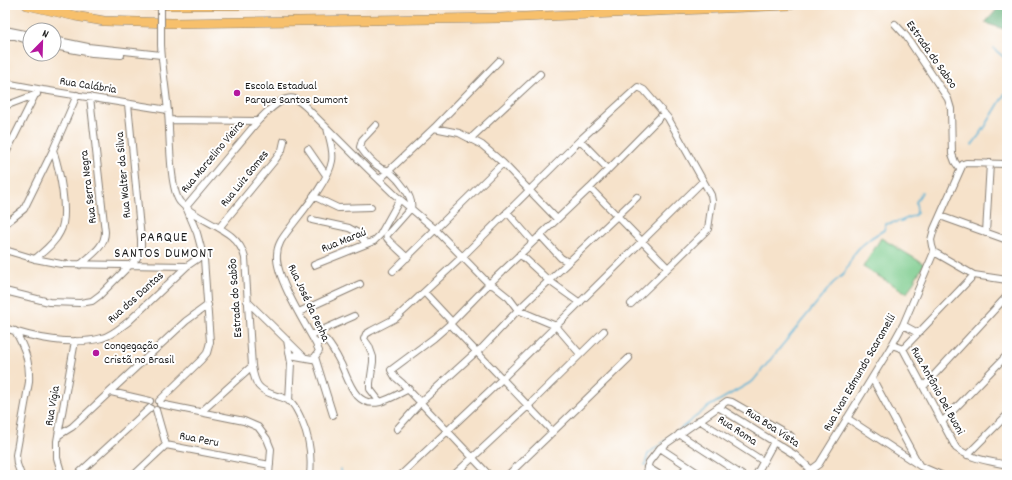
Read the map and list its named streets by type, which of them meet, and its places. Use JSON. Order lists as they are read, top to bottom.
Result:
{
  "streets": {
    "street": [
      "Estrada do Saboo",
      "Rua Calábria",
      "Rua Marcelino Vieira",
      "Rua Walter da Silva",
      "Rua Luiz Gomes",
      "Rua Serra Negra",
      "Rua Maraú",
      "Rua dos Dantas",
      "Estrada do Sabôo",
      "Rua José da Penha",
      "Rua Ivan Edmundo Scaramelli",
      "Rua Antônio Del Buoni",
      "Rua Vigia",
      "Rua Boa Vista",
      "Rua Roma",
      "Rua Peru"
    ]
  },
  "crossings": [
    ["Estrada do Saboo", "Rua Ivan Edmundo Scaramelli"],
    ["Rua Calábria", "Rua Walter da Silva"],
    ["Rua Calábria", "Rua Serra Negra"],
    ["Rua Calábria", "Estrada do Sabôo"],
    ["Rua Marcelino Vieira", "Estrada do Sabôo"],
    ["Rua Marcelino Vieira", "Rua José da Penha"],
    ["Rua Luiz Gomes", "Estrada do Sabôo"],
    ["Rua dos Dantas", "Rua Vigia"],
    ["Rua Ivan Edmundo Scaramelli", "Rua Antônio Del Buoni"],
    ["Rua Ivan Edmundo Scaramelli", "Rua Boa Vista"]
  ],
  "districts": ["PARQUE SANTOS DUMONT"],
  "places": ["Escola Estadual Parque Santos Dumont", "Congegação Cristã no Brasil"],
  "north": "top right"
}
